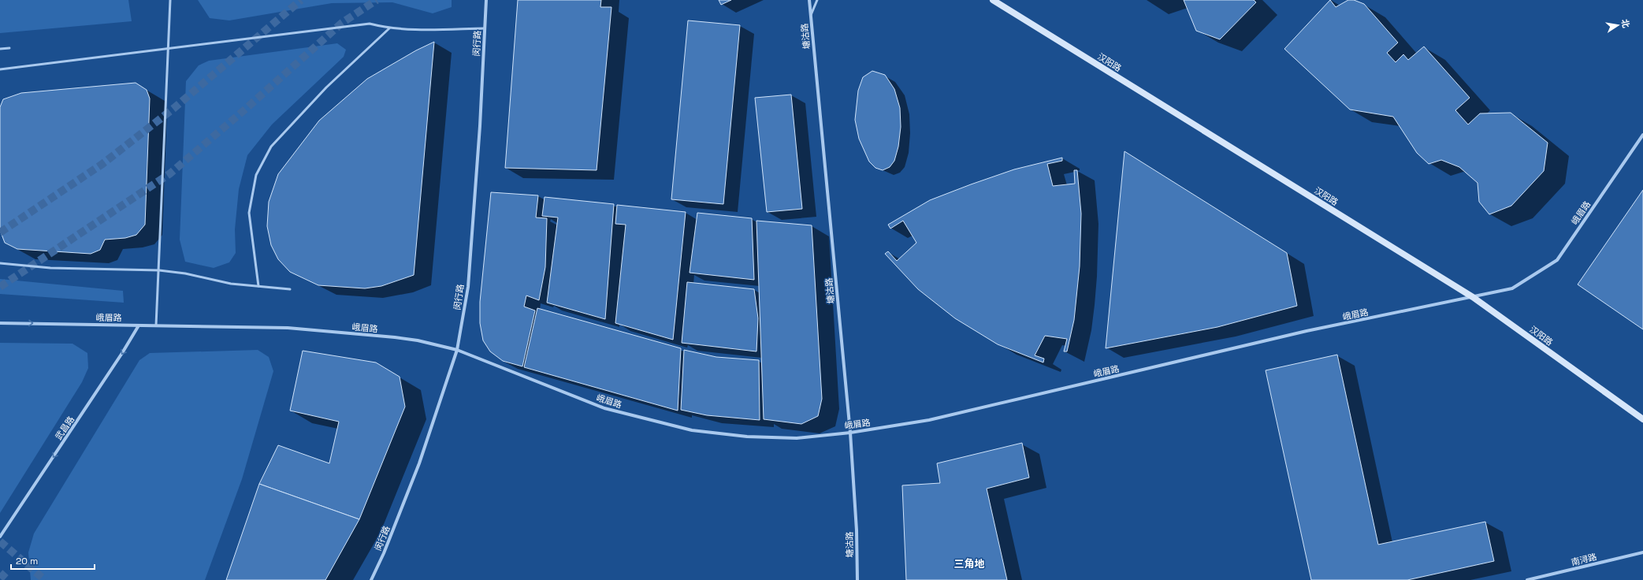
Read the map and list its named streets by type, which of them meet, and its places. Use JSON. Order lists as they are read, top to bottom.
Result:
{
  "streets": {
    "street": [
      "塘沽路",
      "闵行路",
      "汉阳路",
      "峨眉路",
      "武昌路",
      "南浔路"
    ]
  },
  "crossings": [
    ["塘沽路", "峨眉路"],
    ["闵行路", "峨眉路"],
    ["汉阳路", "峨眉路"],
    ["峨眉路", "武昌路"]
  ],
  "one_way": ["武昌路"],
  "districts": ["三角地"],
  "scale_bar": "20 m",
  "north": "right"
}
